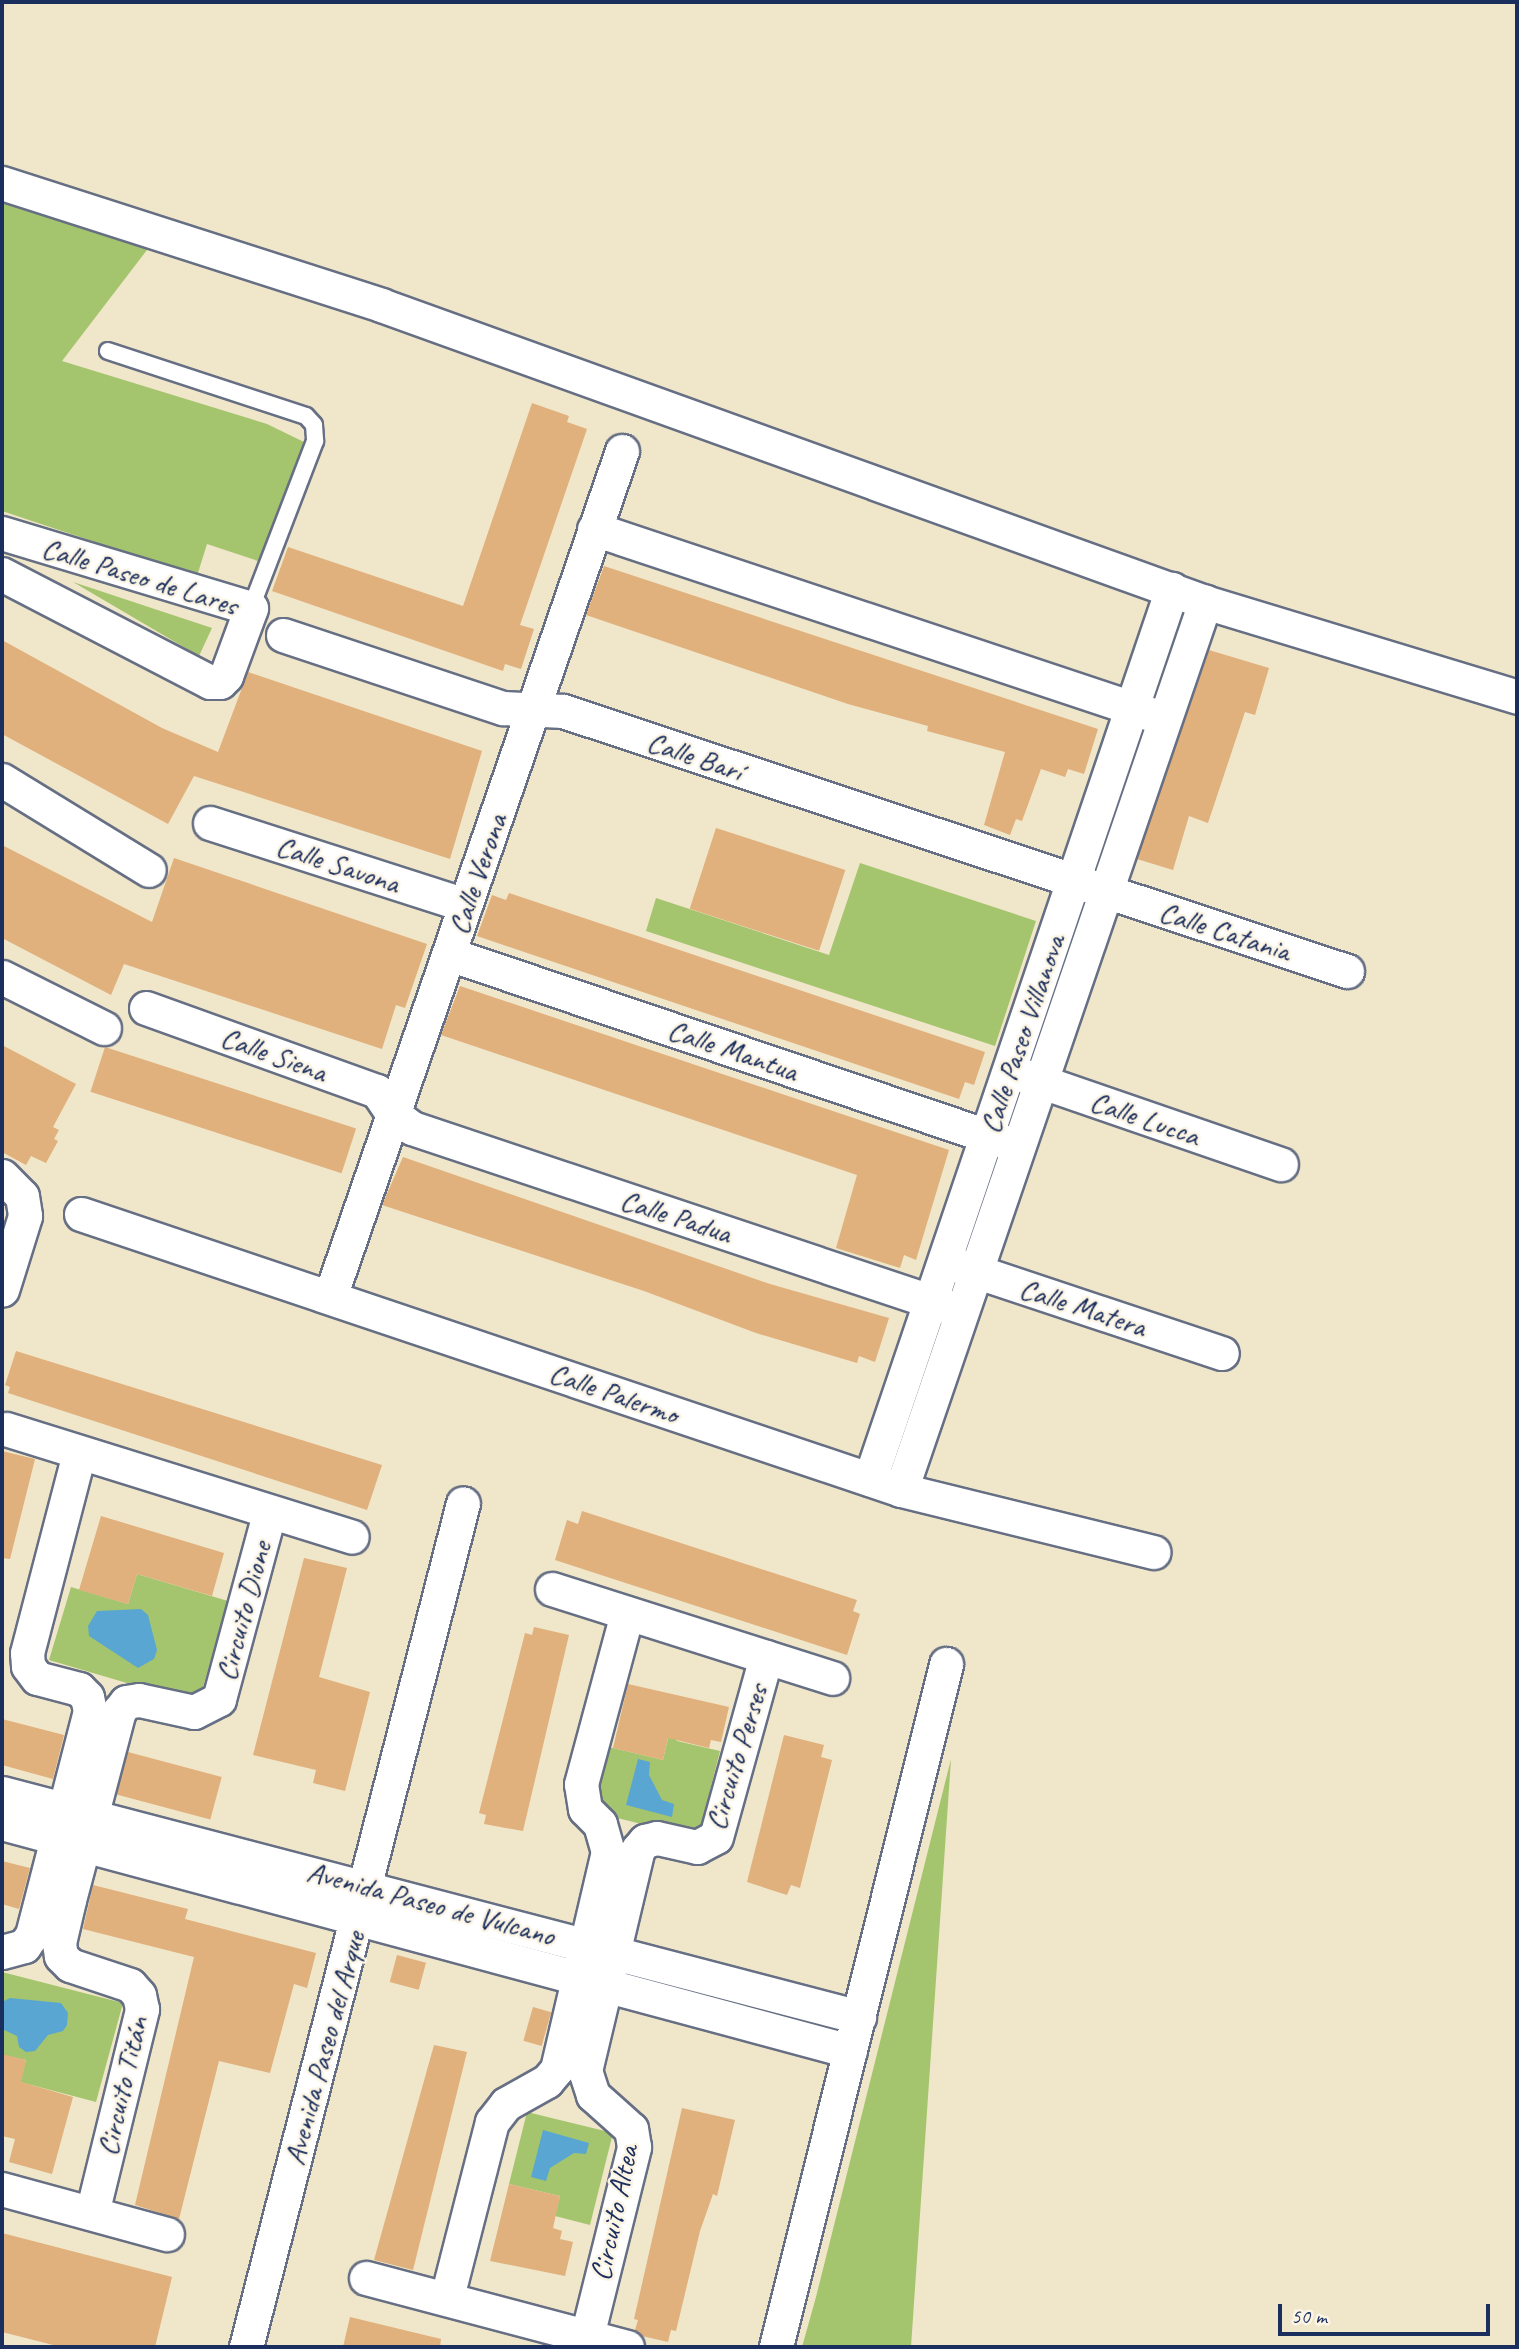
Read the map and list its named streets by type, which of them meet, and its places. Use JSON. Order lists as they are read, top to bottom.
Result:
{
  "streets": {
    "street": [
      "Calle Paseo de Lares",
      "Calle Barí",
      "Calle Savona",
      "Calle Verona",
      "Calle Catania",
      "Calle Paseo Villanova",
      "Calle Mantua",
      "Calle Siena",
      "Calle Lucca",
      "Calle Padua",
      "Calle Matera",
      "Calle Palermo",
      "Circuito Dione",
      "Circuito Perses",
      "Avenida Paseo de Vulcano",
      "Avenida Paseo del Arque",
      "Circuito Titán",
      "Circuito Altea"
    ]
  },
  "crossings": [
    ["Calle Barí", "Calle Verona"],
    ["Calle Barí", "Calle Catania"],
    ["Calle Barí", "Calle Paseo Villanova"],
    ["Calle Savona", "Calle Verona"],
    ["Calle Verona", "Calle Mantua"],
    ["Calle Verona", "Calle Siena"],
    ["Calle Verona", "Calle Padua"],
    ["Calle Verona", "Calle Palermo"],
    ["Calle Catania", "Calle Paseo Villanova"],
    ["Calle Paseo Villanova", "Calle Mantua"],
    ["Calle Paseo Villanova", "Calle Lucca"],
    ["Calle Paseo Villanova", "Calle Padua"],
    ["Calle Paseo Villanova", "Calle Matera"],
    ["Calle Paseo Villanova", "Calle Palermo"],
    ["Calle Siena", "Calle Padua"],
    ["Circuito Dione", "Avenida Paseo de Vulcano"],
    ["Circuito Dione", "Circuito Titán"],
    ["Circuito Perses", "Avenida Paseo de Vulcano"],
    ["Avenida Paseo de Vulcano", "Avenida Paseo del Arque"],
    ["Avenida Paseo de Vulcano", "Circuito Titán"],
    ["Avenida Paseo de Vulcano", "Circuito Altea"]
  ],
  "scale_bar": "50 m"
}
